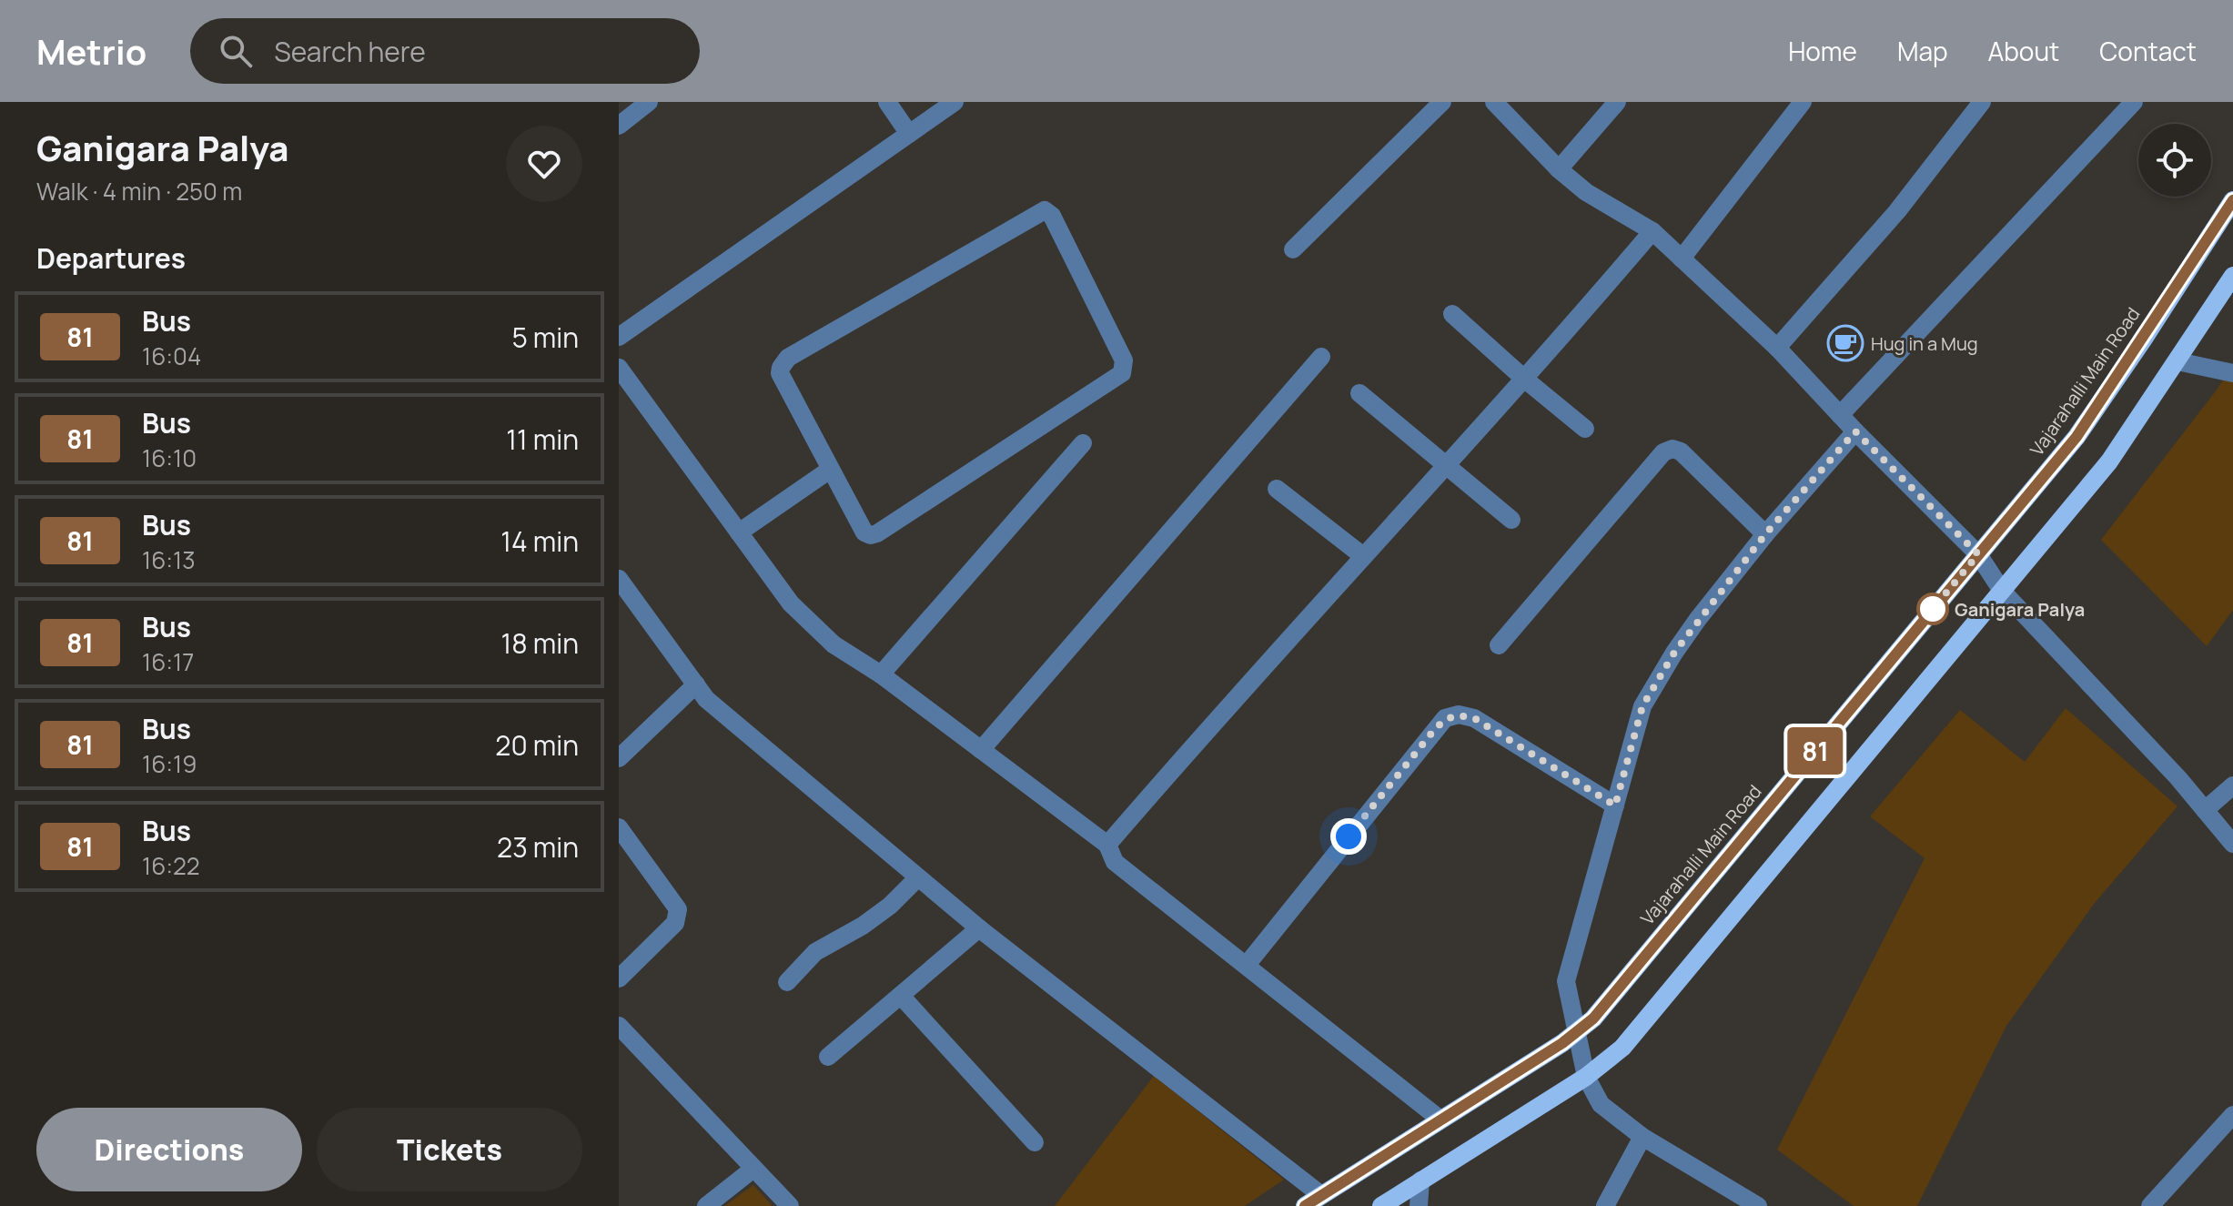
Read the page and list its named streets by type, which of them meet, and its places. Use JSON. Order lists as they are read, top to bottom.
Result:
{
  "streets": {
    "main road": ["Vajarahalli Main Road"]
  },
  "places": {
    "cafe": ["Hug in a Mug"],
    "other": ["Ganigara Palya"]
  },
  "lines": ["bus line 81"],
  "page": {
    "header": "Metrio",
    "search": "Search here",
    "nav": [
      "Home",
      "Map",
      "About",
      "Contact"
    ],
    "heading": [
      ["Ganigara Palya", "Walk · 4 min · 250 m"],
      "Departures"
    ],
    "on_map": "81",
    "list": [
      {
        "mark": "81",
        "name": "Bus",
        "note": "16:04",
        "value": "5 min"
      },
      {
        "mark": "81",
        "name": "Bus",
        "note": "16:10",
        "value": "11 min"
      },
      {
        "mark": "81",
        "name": "Bus",
        "note": "16:13",
        "value": "14 min"
      },
      {
        "mark": "81",
        "name": "Bus",
        "note": "16:17",
        "value": "18 min"
      },
      {
        "mark": "81",
        "name": "Bus",
        "note": "16:19",
        "value": "20 min"
      },
      {
        "mark": "81",
        "name": "Bus",
        "note": "16:22",
        "value": "23 min"
      }
    ],
    "buttons": ["Directions", "Tickets"]
  }
}
